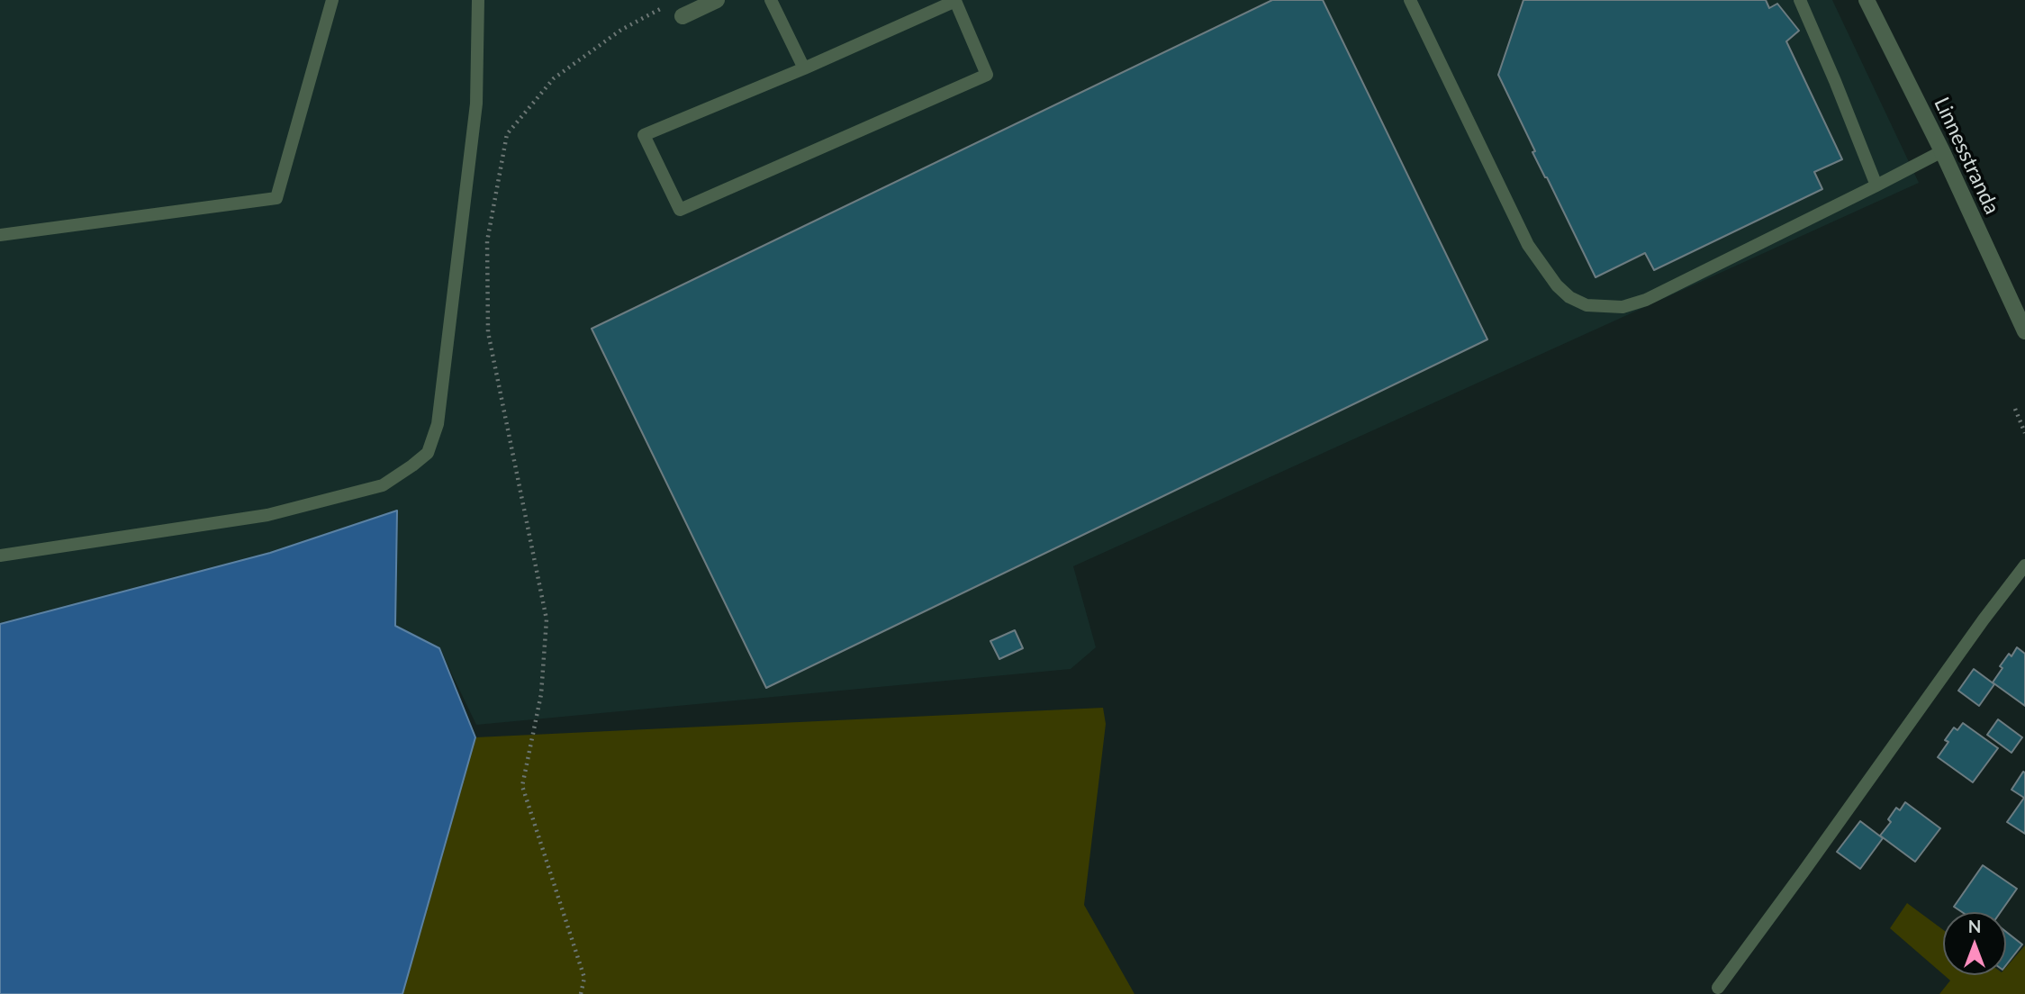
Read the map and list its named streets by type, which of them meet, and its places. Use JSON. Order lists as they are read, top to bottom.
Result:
{
  "streets": {
    "street": ["Linnesstranda"]
  },
  "north": "top"
}
